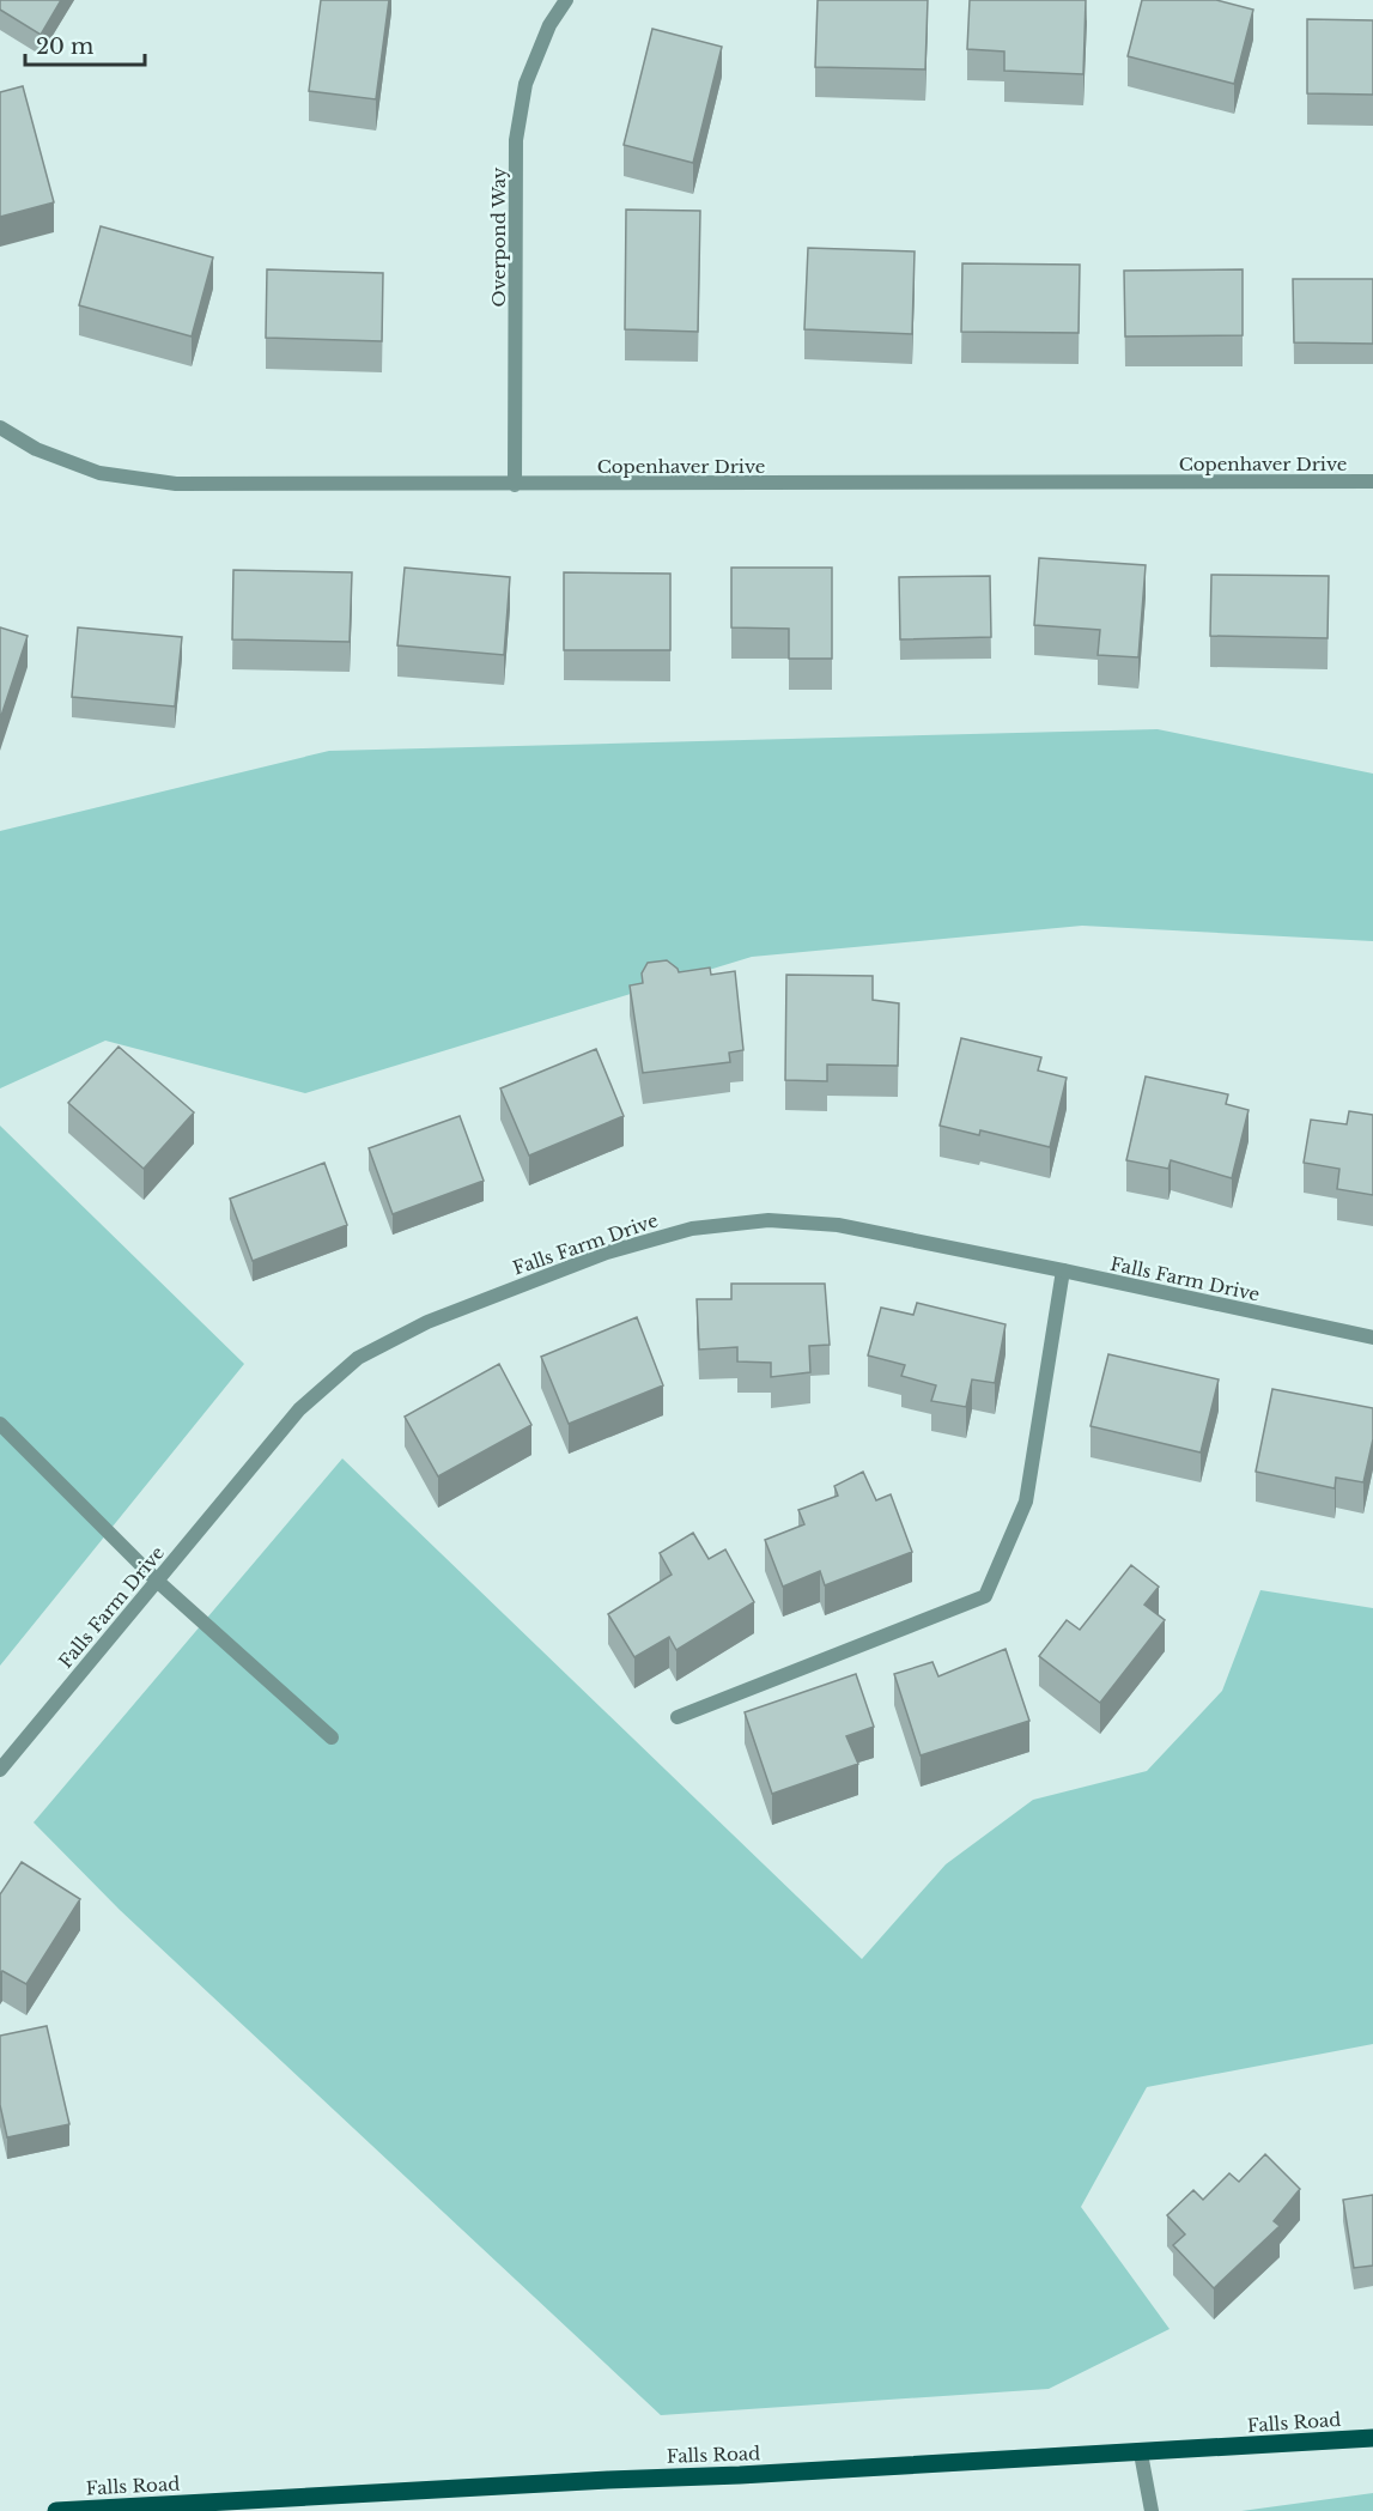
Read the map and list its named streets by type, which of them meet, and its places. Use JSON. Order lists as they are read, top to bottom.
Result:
{
  "streets": {
    "main road": ["Falls Road"],
    "street": ["Overpond Way", "Copenhaver Drive", "Falls Farm Drive"]
  },
  "crossings": [
    ["Overpond Way", "Copenhaver Drive"]
  ],
  "scale_bar": "20 m"
}
